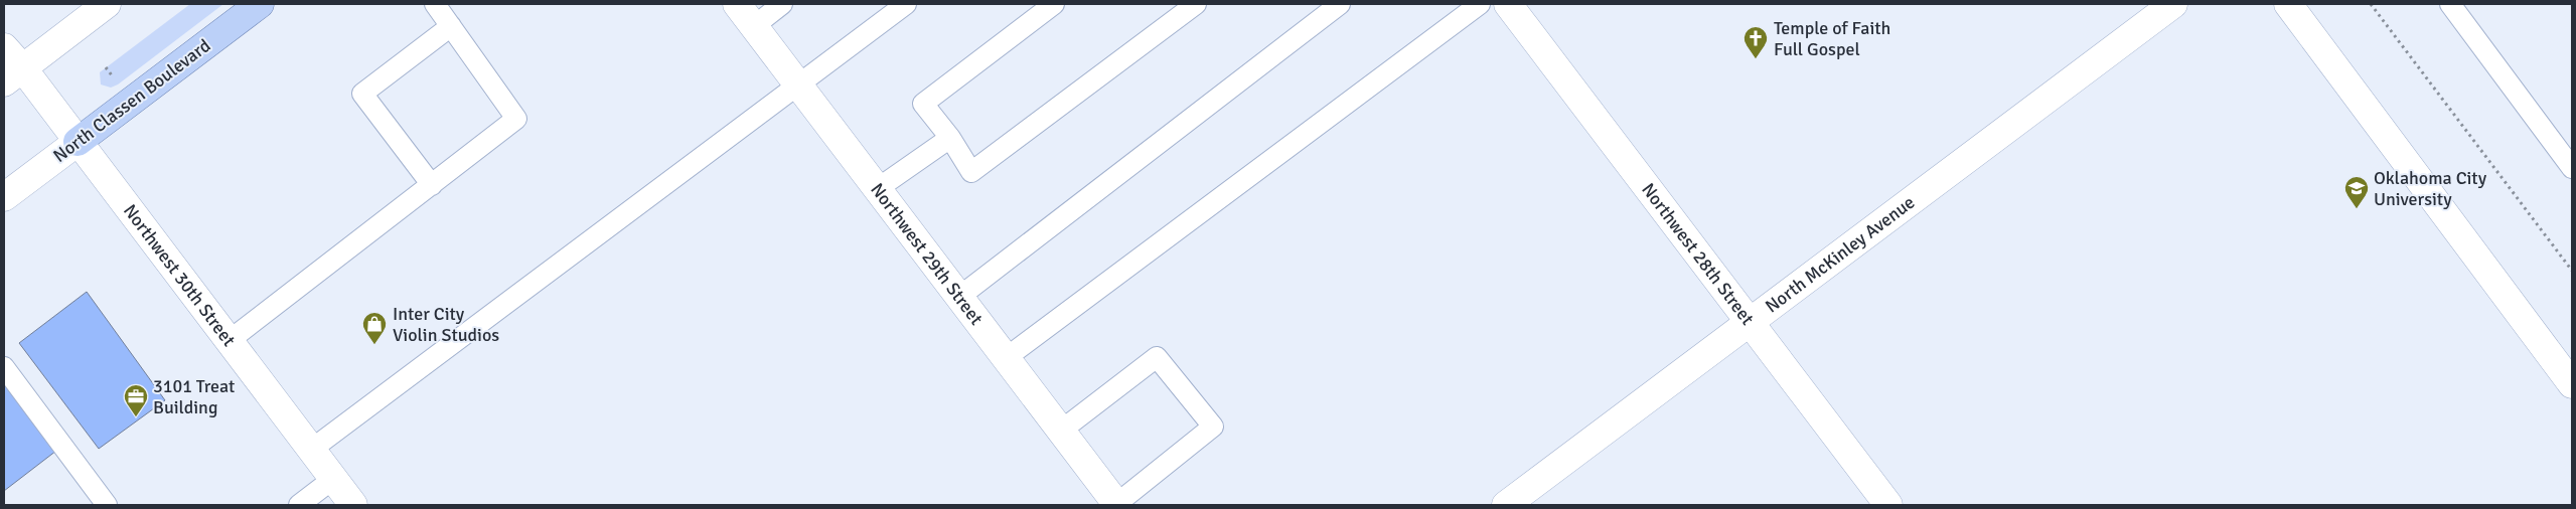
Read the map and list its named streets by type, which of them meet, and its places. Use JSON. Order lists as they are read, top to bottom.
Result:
{
  "streets": {
    "main road": ["North Classen Boulevard"],
    "street": [
      "Northwest 29th Street",
      "Northwest 28th Street",
      "North McKinley Avenue",
      "Northwest 30th Street"
    ]
  },
  "crossings": [
    ["North Classen Boulevard", "Northwest 30th Street"],
    ["Northwest 28th Street", "North McKinley Avenue"]
  ],
  "places": {
    "church": ["Temple of Faith Full Gospel"],
    "school or university": ["Oklahoma City University"],
    "shop": ["Inter City Violin Studios"],
    "office": ["3101 Treat Building"]
  }
}
